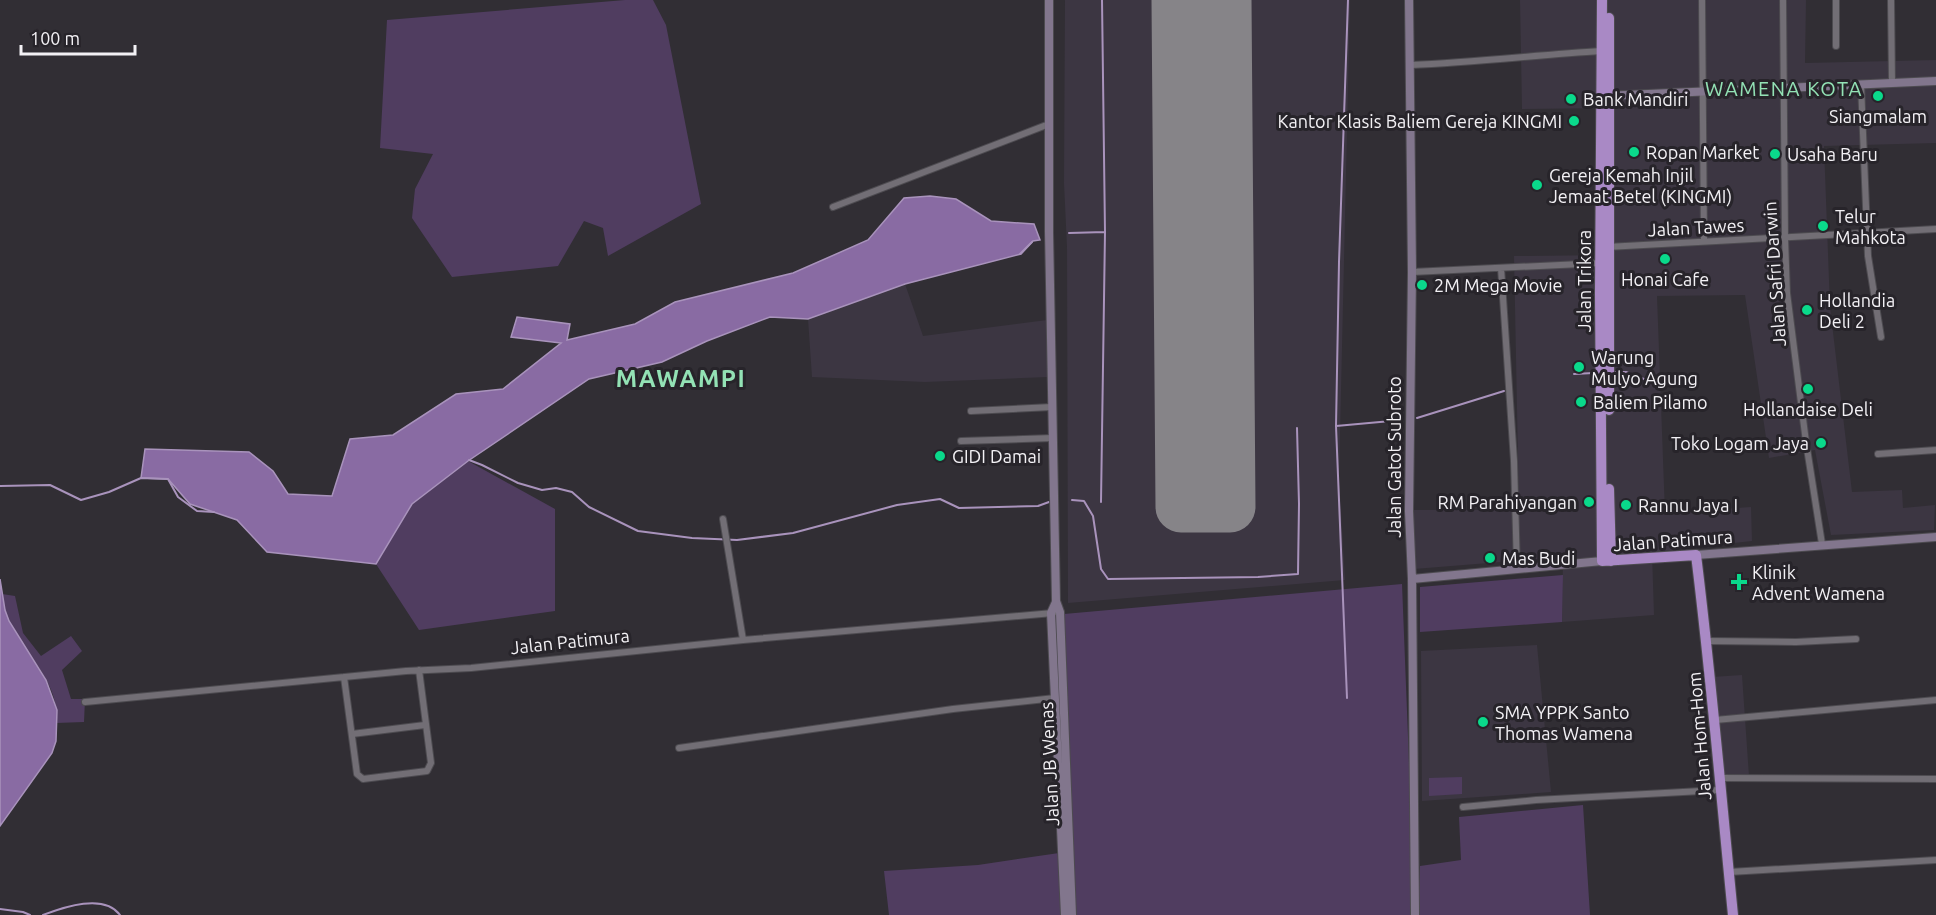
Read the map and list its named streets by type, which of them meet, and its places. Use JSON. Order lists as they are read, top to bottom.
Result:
{
  "streets": {
    "highway": ["Jalan Trikora", "Jalan Patimura", "Jalan Hom-Hom"],
    "main road": ["Jalan Gatot Subroto", "Jalan JB Wenas"],
    "street": ["Jalan Tawes", "Jalan Safri Darwin"]
  },
  "crossings": [
    ["Jalan Tawes", "Jalan Safri Darwin"],
    ["Jalan Tawes", "Jalan Trikora"],
    ["Jalan Safri Darwin", "Jalan Patimura"],
    ["Jalan Trikora", "Jalan Patimura"],
    ["Jalan Gatot Subroto", "Jalan Patimura"],
    ["Jalan Patimura", "Jalan Hom-Hom"],
    ["Jalan Patimura", "Jalan JB Wenas"]
  ],
  "districts": ["WAMENA KOTA", "MAWAMPI"],
  "places": {
    "other": [
      "Siangmalam",
      "Bank Mandiri",
      "Kantor Klasis Baliem Gereja KINGMI",
      "Ropan Market",
      "Usaha Baru",
      "Gereja Kemah Injil Jemaat Betel (KINGMI)",
      "Telur Mahkota",
      "Honai Cafe",
      "2M Mega Movie",
      "Hollandia Deli 2",
      "Warung Mulyo Agung",
      "Hollandaise Deli",
      "Baliem Pilamo",
      "Toko Logam Jaya",
      "GIDI Damai",
      "RM Parahiyangan",
      "Rannu Jaya I",
      "Mas Budi",
      "SMA YPPK Santo Thomas Wamena"
    ],
    "health": ["Klinik Advent Wamena"]
  },
  "scale_bar": "100 m"
}
